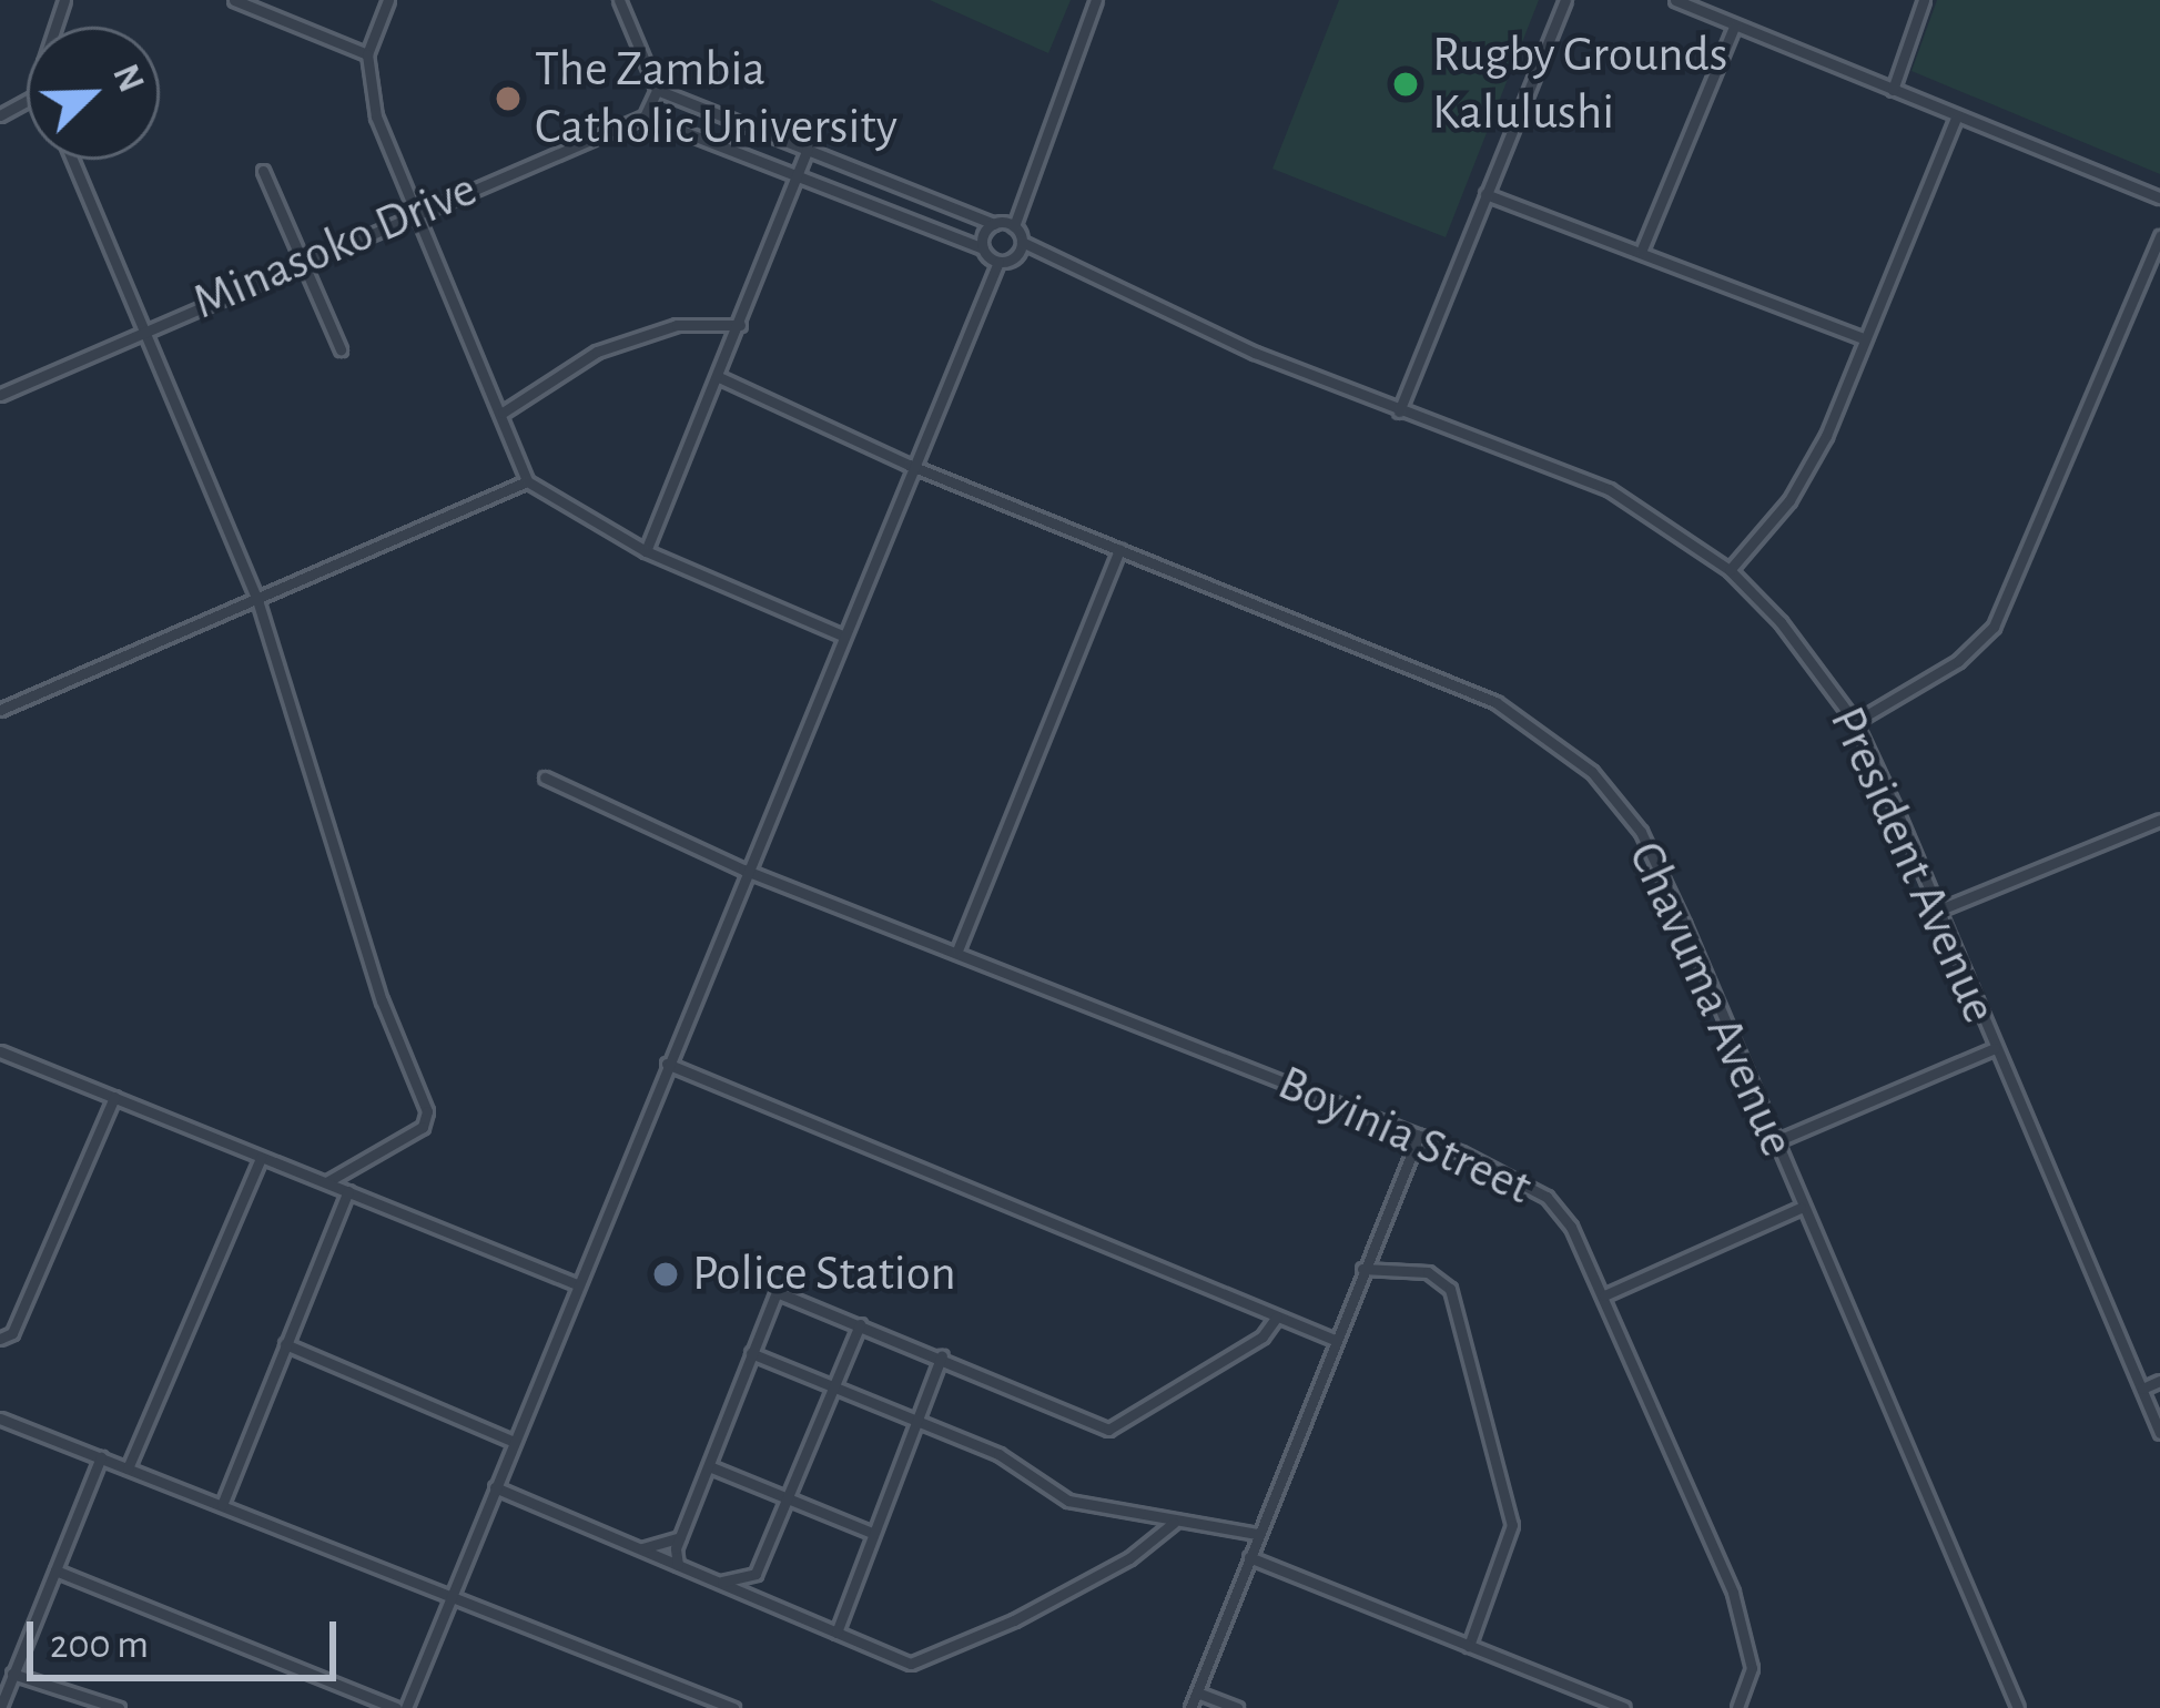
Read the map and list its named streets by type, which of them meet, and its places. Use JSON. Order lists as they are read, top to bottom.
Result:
{
  "streets": {
    "street": [
      "Minasoko Drive",
      "President Avenue",
      "Chavuma Avenue",
      "Boyinia Street"
    ]
  },
  "crossings": [
    ["Minasoko Drive", "President Avenue"]
  ],
  "places": ["Rugby Grounds Kalulushi", "The Zambia Catholic University", "Police Station"],
  "scale_bar": "200 m",
  "north": "top right"
}
